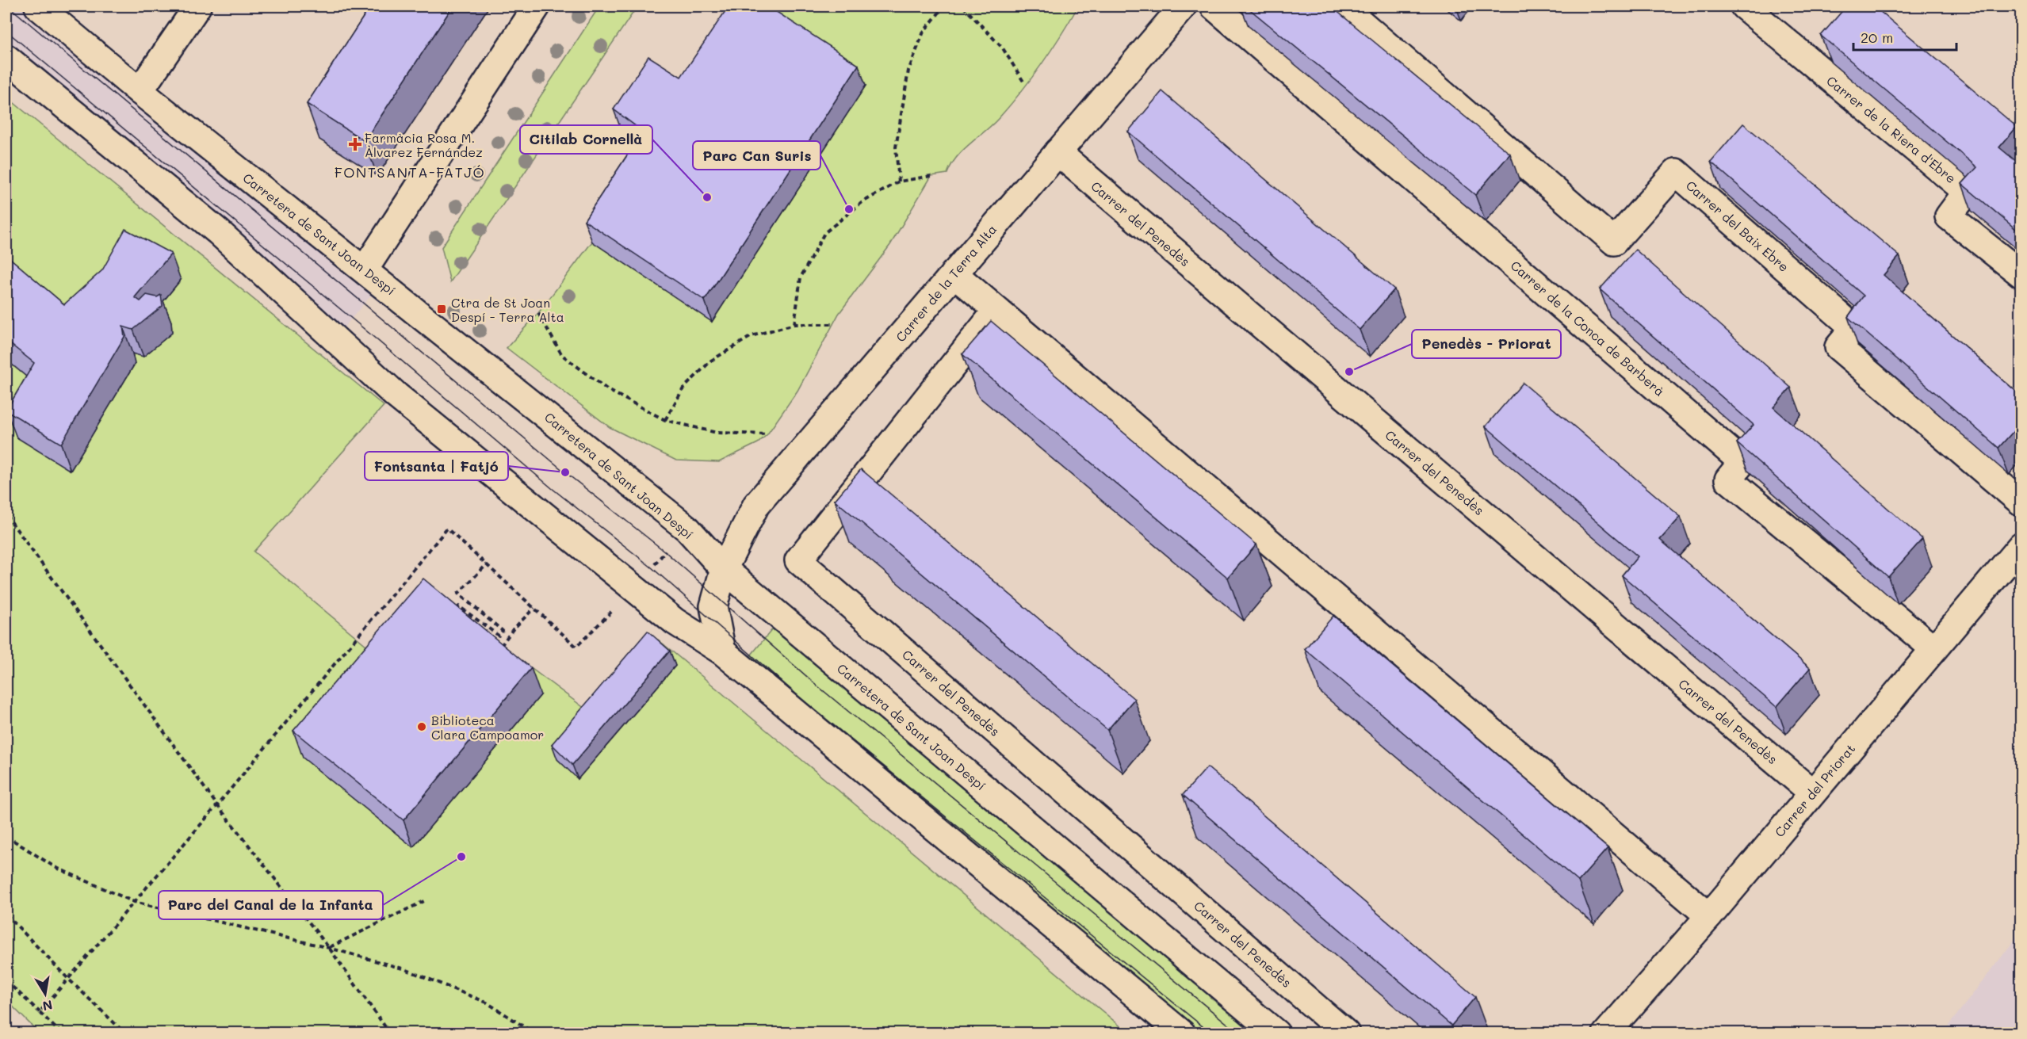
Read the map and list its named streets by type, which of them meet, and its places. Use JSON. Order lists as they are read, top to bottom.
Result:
{
  "streets": {
    "street": [
      "Carrer de la Riera d'Ebre",
      "Carrer del Penedès",
      "Carrer del Baix Ebre",
      "Carretera de Sant Joan Despí",
      "Carrer de la Terra Alta",
      "Carrer de la Conca de Barberà",
      "Carrer del Priorat"
    ]
  },
  "crossings": [
    ["Carrer del Penedès", "Carrer de la Terra Alta"],
    ["Carrer del Penedès", "Carrer del Priorat"],
    ["Carretera de Sant Joan Despí", "Carrer de la Terra Alta"],
    ["Carrer de la Conca de Barberà", "Carrer del Priorat"]
  ],
  "districts": ["FONTSANTA-FATJÓ"],
  "places": {
    "health": ["Farmàcia Rosa M. Àlvarez Fernández"],
    "other": [
      "Citilab Cornellà",
      "Parc Can Suris",
      "Penedès - Priorat",
      "Fontsanta | Fatjó",
      "Biblioteca Clara Campoamor",
      "Parc del Canal de la Infanta"
    ],
    "transit": ["Ctra de St Joan Despí - Terra Alta"]
  },
  "scale_bar": "20 m",
  "north": "bottom"
}
